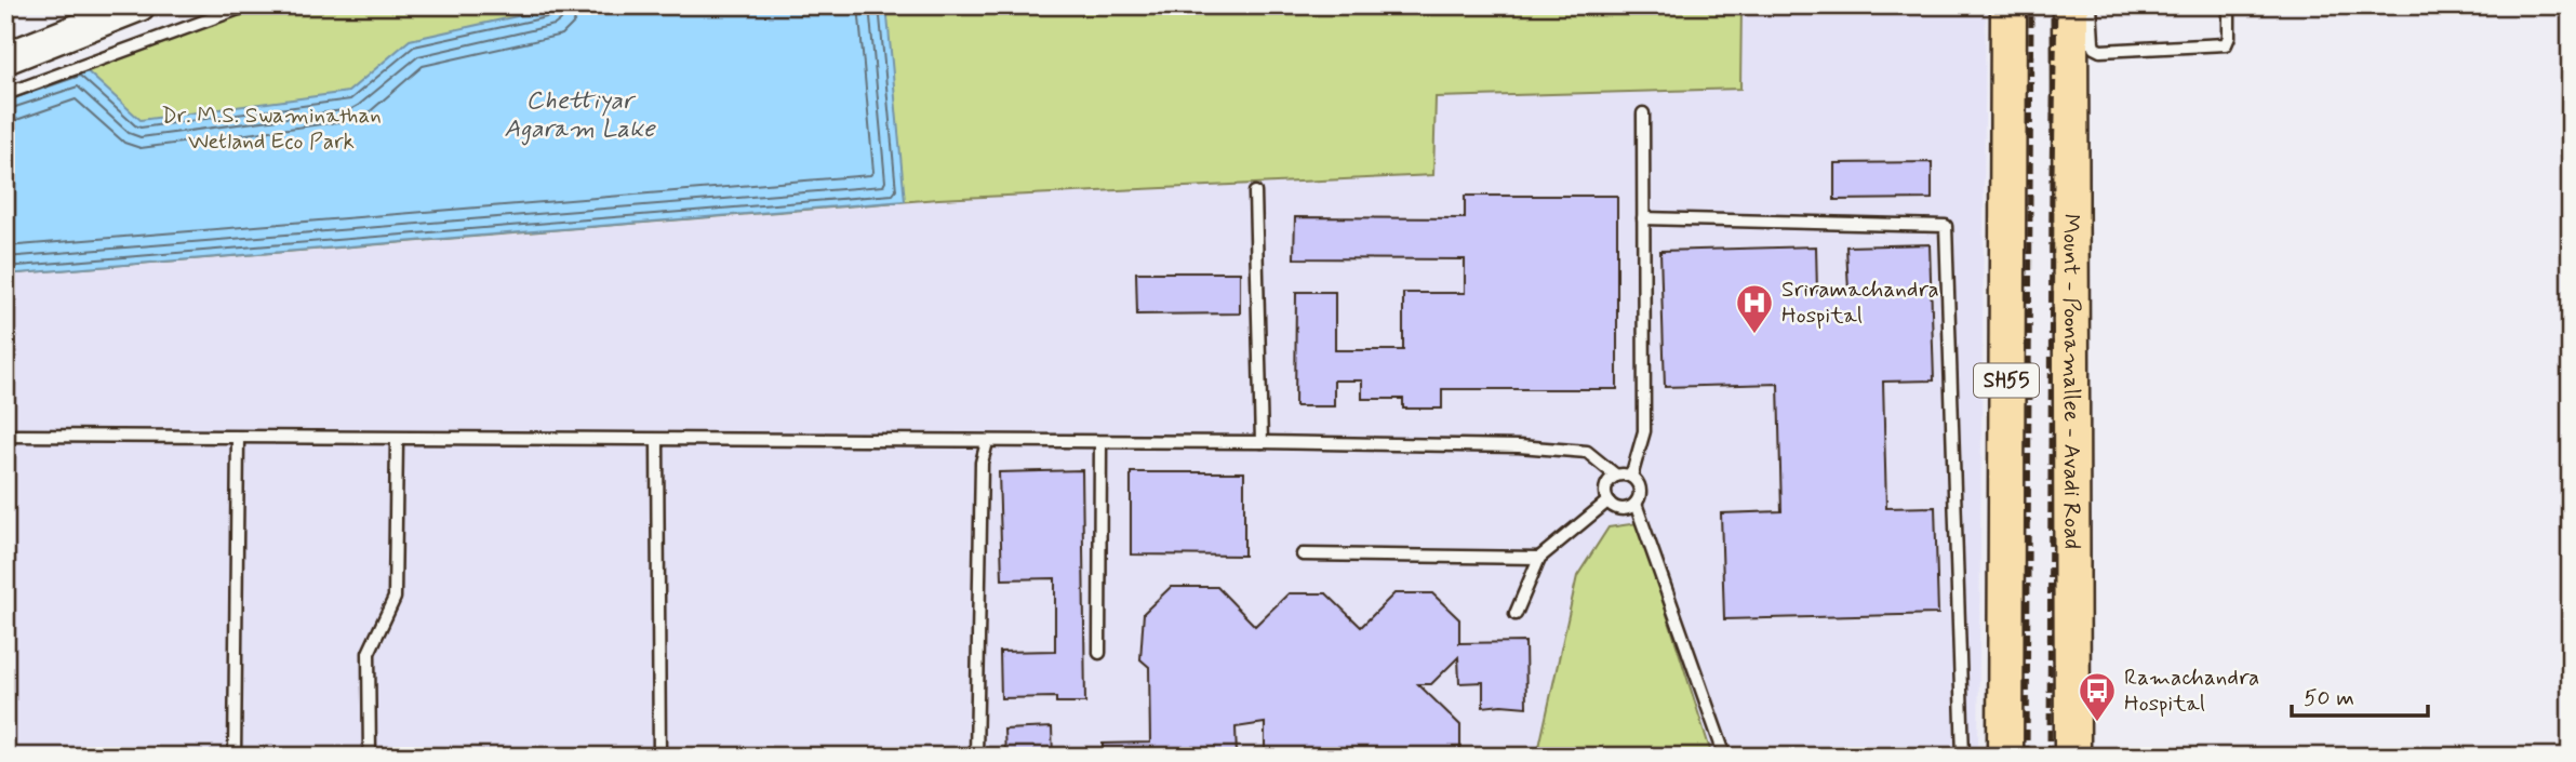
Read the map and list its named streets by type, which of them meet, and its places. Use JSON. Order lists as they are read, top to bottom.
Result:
{
  "streets": {
    "main road": ["SH55", "Mount - Poonamallee - Avadi Road"]
  },
  "water": ["Chettiyar Agaram Lake"],
  "parks": ["Dr. M.S. Swaminathan Wetland Eco Park"],
  "places": {
    "hospital": ["Sriramachandra Hospital"],
    "bus stop": ["Ramachandra Hospital"]
  },
  "scale_bar": "50 m"
}
